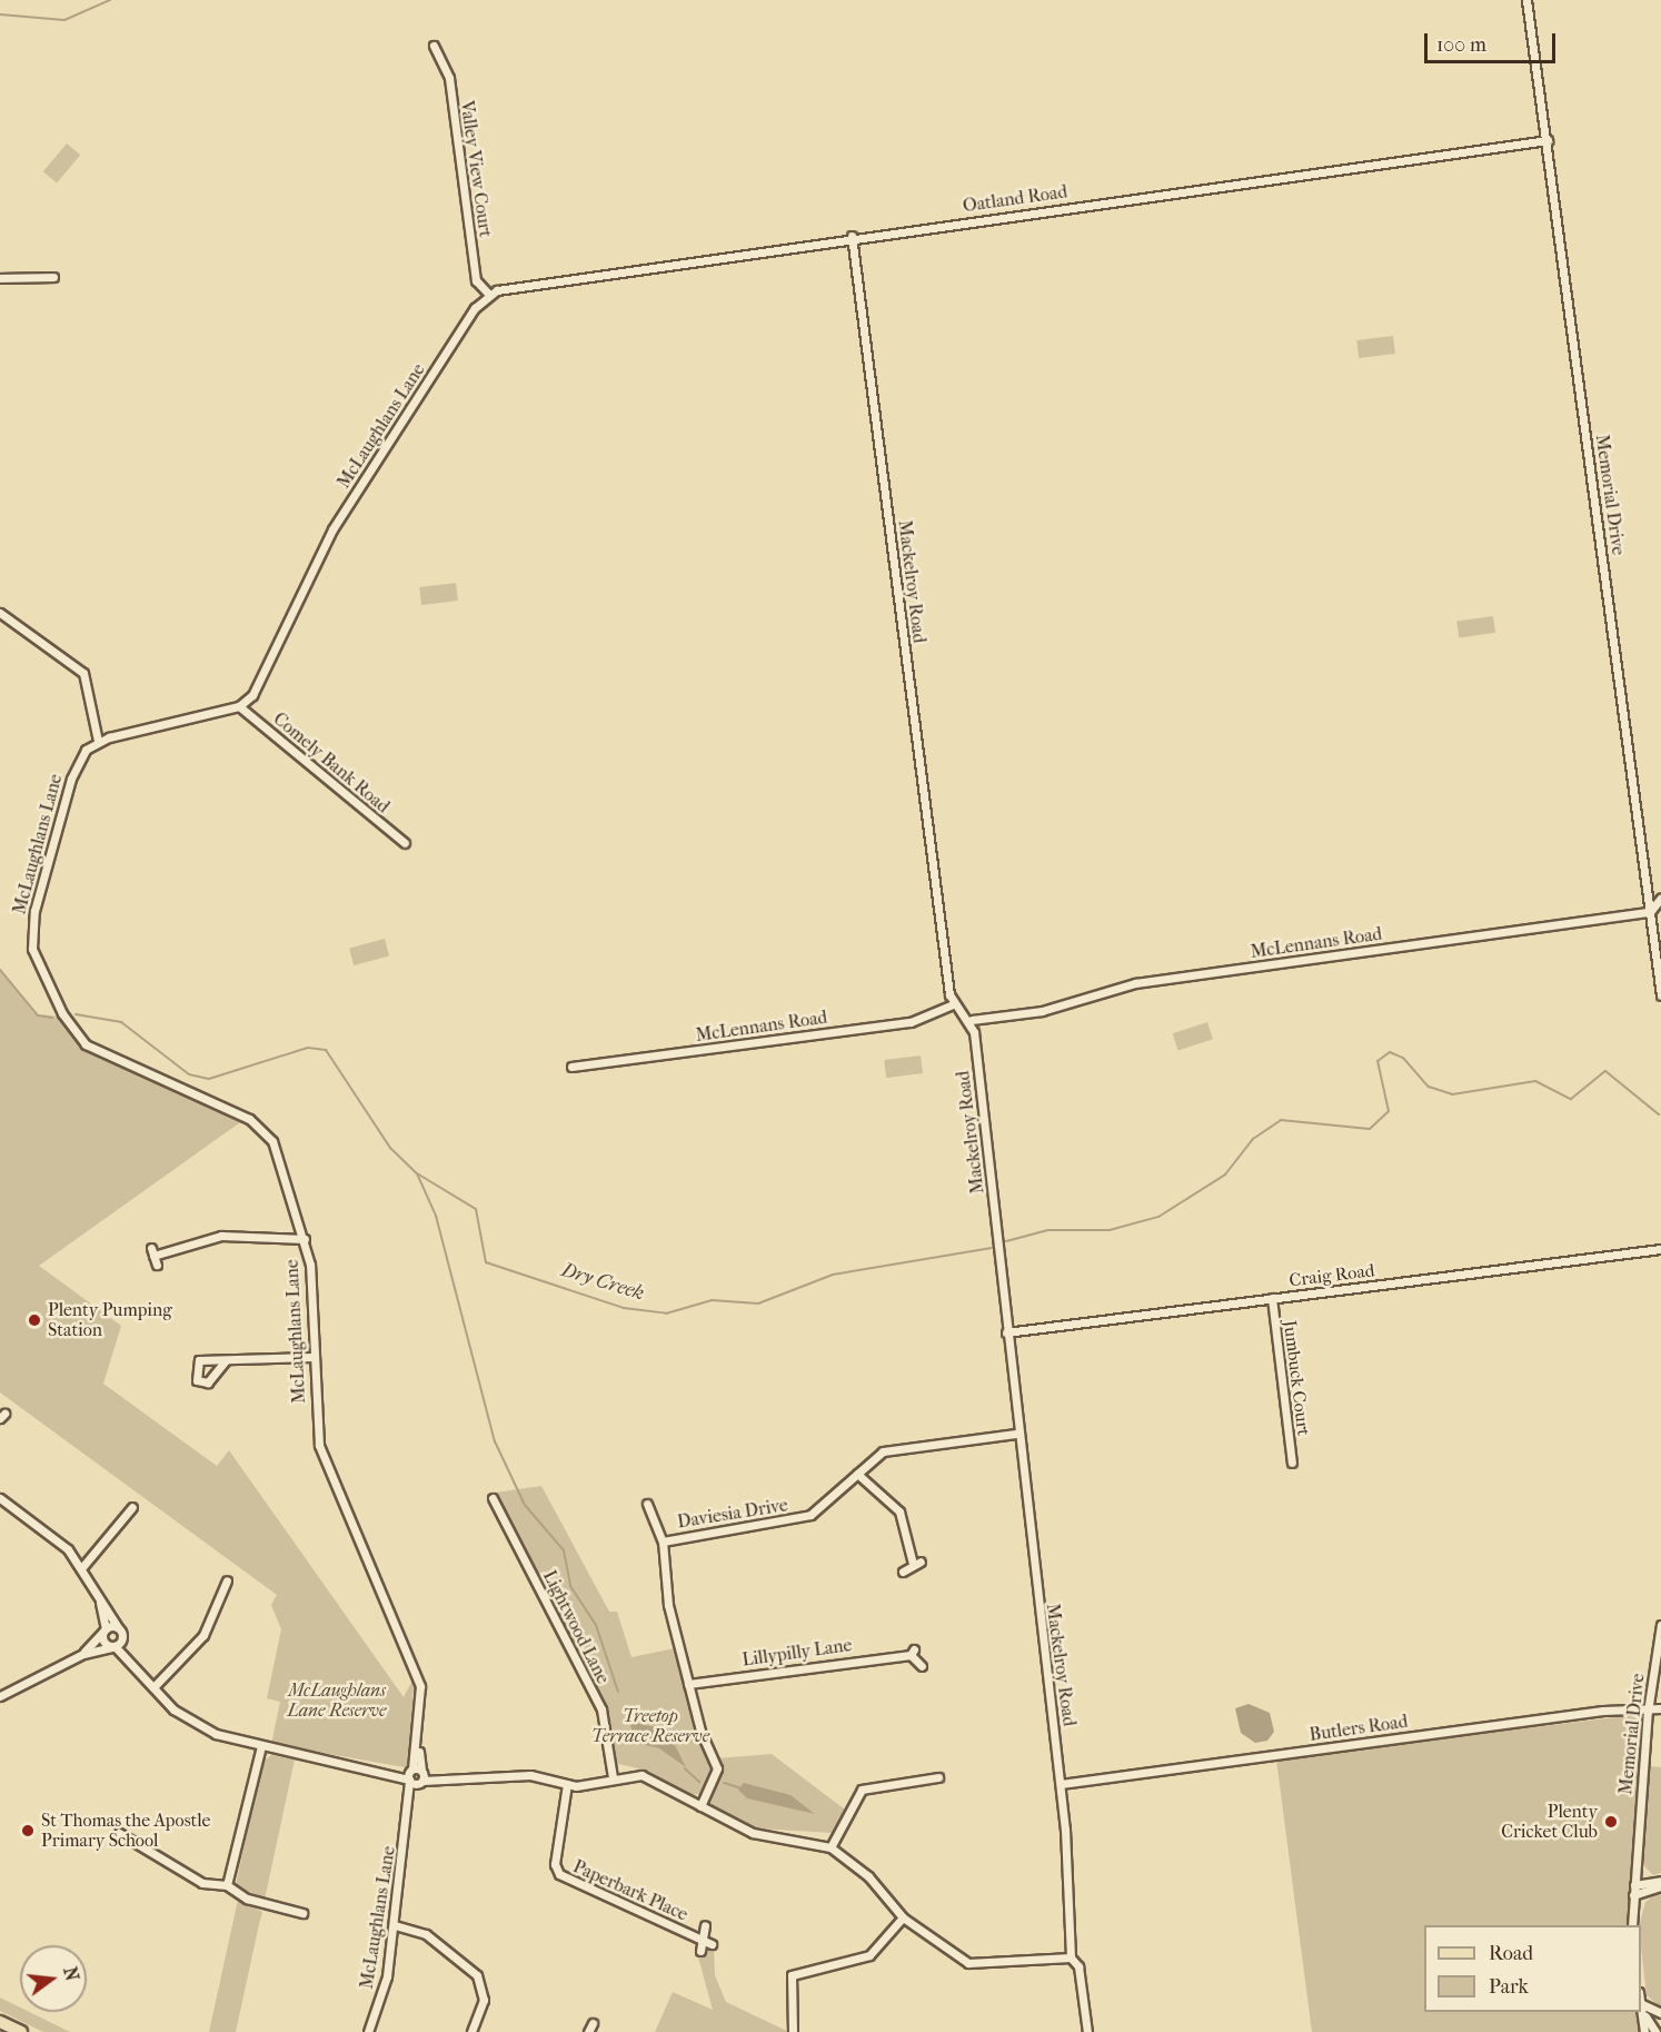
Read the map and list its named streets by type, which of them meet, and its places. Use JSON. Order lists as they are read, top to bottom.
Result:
{
  "streets": {
    "street": [
      "Valley View Court",
      "Oatland Road",
      "McLaughlans Lane",
      "Memorial Drive",
      "Mackelroy Road",
      "Comely Bank Road",
      "McLennans Road",
      "Craig Road",
      "Jumbuck Court",
      "Daviesia Drive",
      "Lightwood Lane",
      "Lillypilly Lane",
      "Butlers Road",
      "Paperbark Place"
    ]
  },
  "crossings": [
    ["Valley View Court", "Oatland Road"],
    ["Valley View Court", "McLaughlans Lane"],
    ["Oatland Road", "McLaughlans Lane"],
    ["Oatland Road", "Memorial Drive"],
    ["Oatland Road", "Mackelroy Road"],
    ["McLaughlans Lane", "Comely Bank Road"],
    ["Memorial Drive", "McLennans Road"],
    ["Memorial Drive", "Butlers Road"],
    ["Mackelroy Road", "McLennans Road"],
    ["Mackelroy Road", "Craig Road"],
    ["Mackelroy Road", "Daviesia Drive"],
    ["Mackelroy Road", "Butlers Road"],
    ["Craig Road", "Jumbuck Court"],
    ["Daviesia Drive", "Lillypilly Lane"]
  ],
  "water": ["Dry Creek"],
  "parks": ["McLaughlans Lane Reserve", "Treetop Terrace Reserve"],
  "places": ["Plenty Pumping Station", "Plenty Cricket Club", "St Thomas the Apostle Primary School"],
  "legend": ["Road", "Park"],
  "scale_bar": "100 m",
  "north": "right"
}
